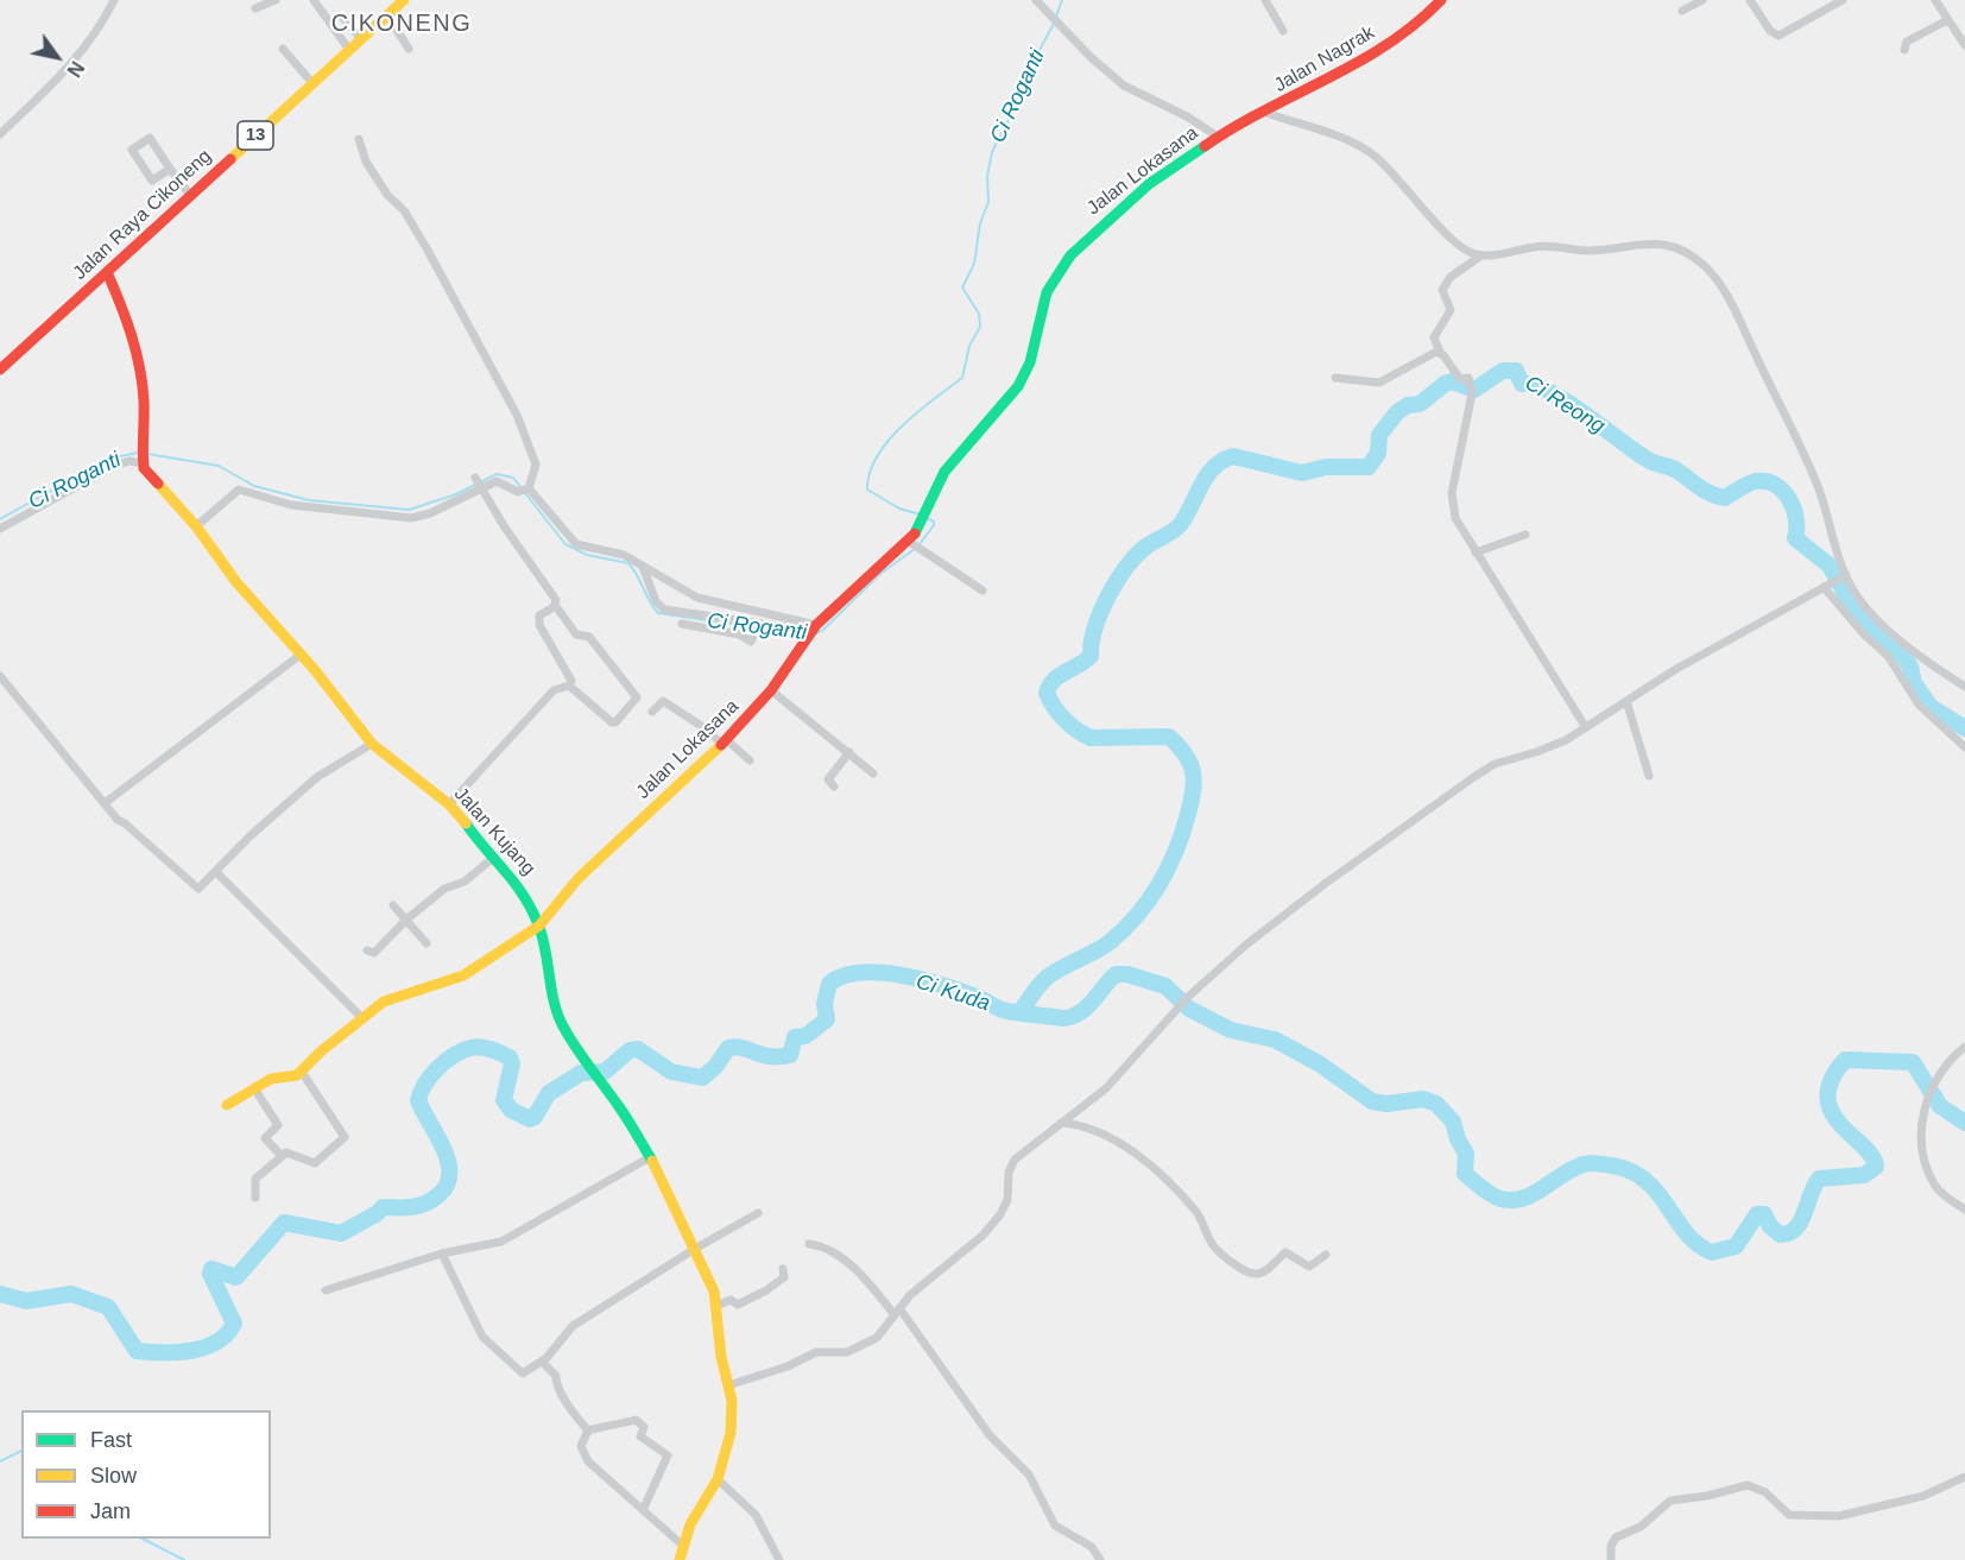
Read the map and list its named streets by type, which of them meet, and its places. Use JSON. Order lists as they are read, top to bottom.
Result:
{
  "streets": {
    "main road": [
      "Jalan Nagrak",
      "13",
      "Jalan Lokasana",
      "Jalan Raya Cikoneng",
      "Jalan Kujang"
    ]
  },
  "crossings": [
    ["Jalan Nagrak", "Jalan Lokasana"],
    ["Jalan Lokasana", "Jalan Kujang"]
  ],
  "districts": ["CIKONENG"],
  "water": ["Ci Roganti", "Ci Reong", "Ci Kuda"],
  "legend": ["Fast", "Slow", "Jam"],
  "north": "bottom right"
}
